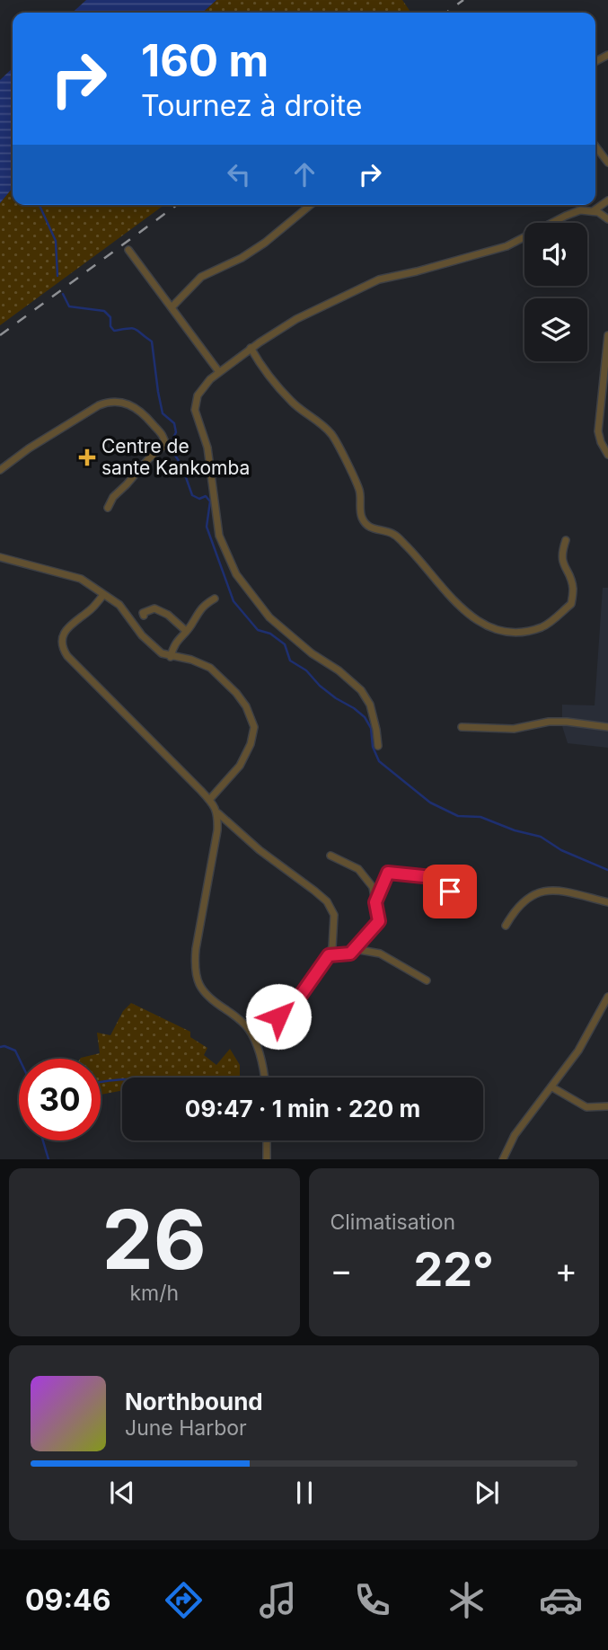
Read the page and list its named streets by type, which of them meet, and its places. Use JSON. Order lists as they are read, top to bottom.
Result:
{
  "places": {
    "health": ["Centre de sante Kankomba"]
  },
  "page": {
    "turn": ["160 m", "Tournez à droite"],
    "limit": "30",
    "trip": "09:47 · 1 min · 220 m",
    "tile": [
      ["26", "km/h"],
      "Climatisation"
    ],
    "heat": ["−", "22°", "+"],
    "song": ["Northbound", "June Harbor"],
    "tabs": "09:46"
  }
}
